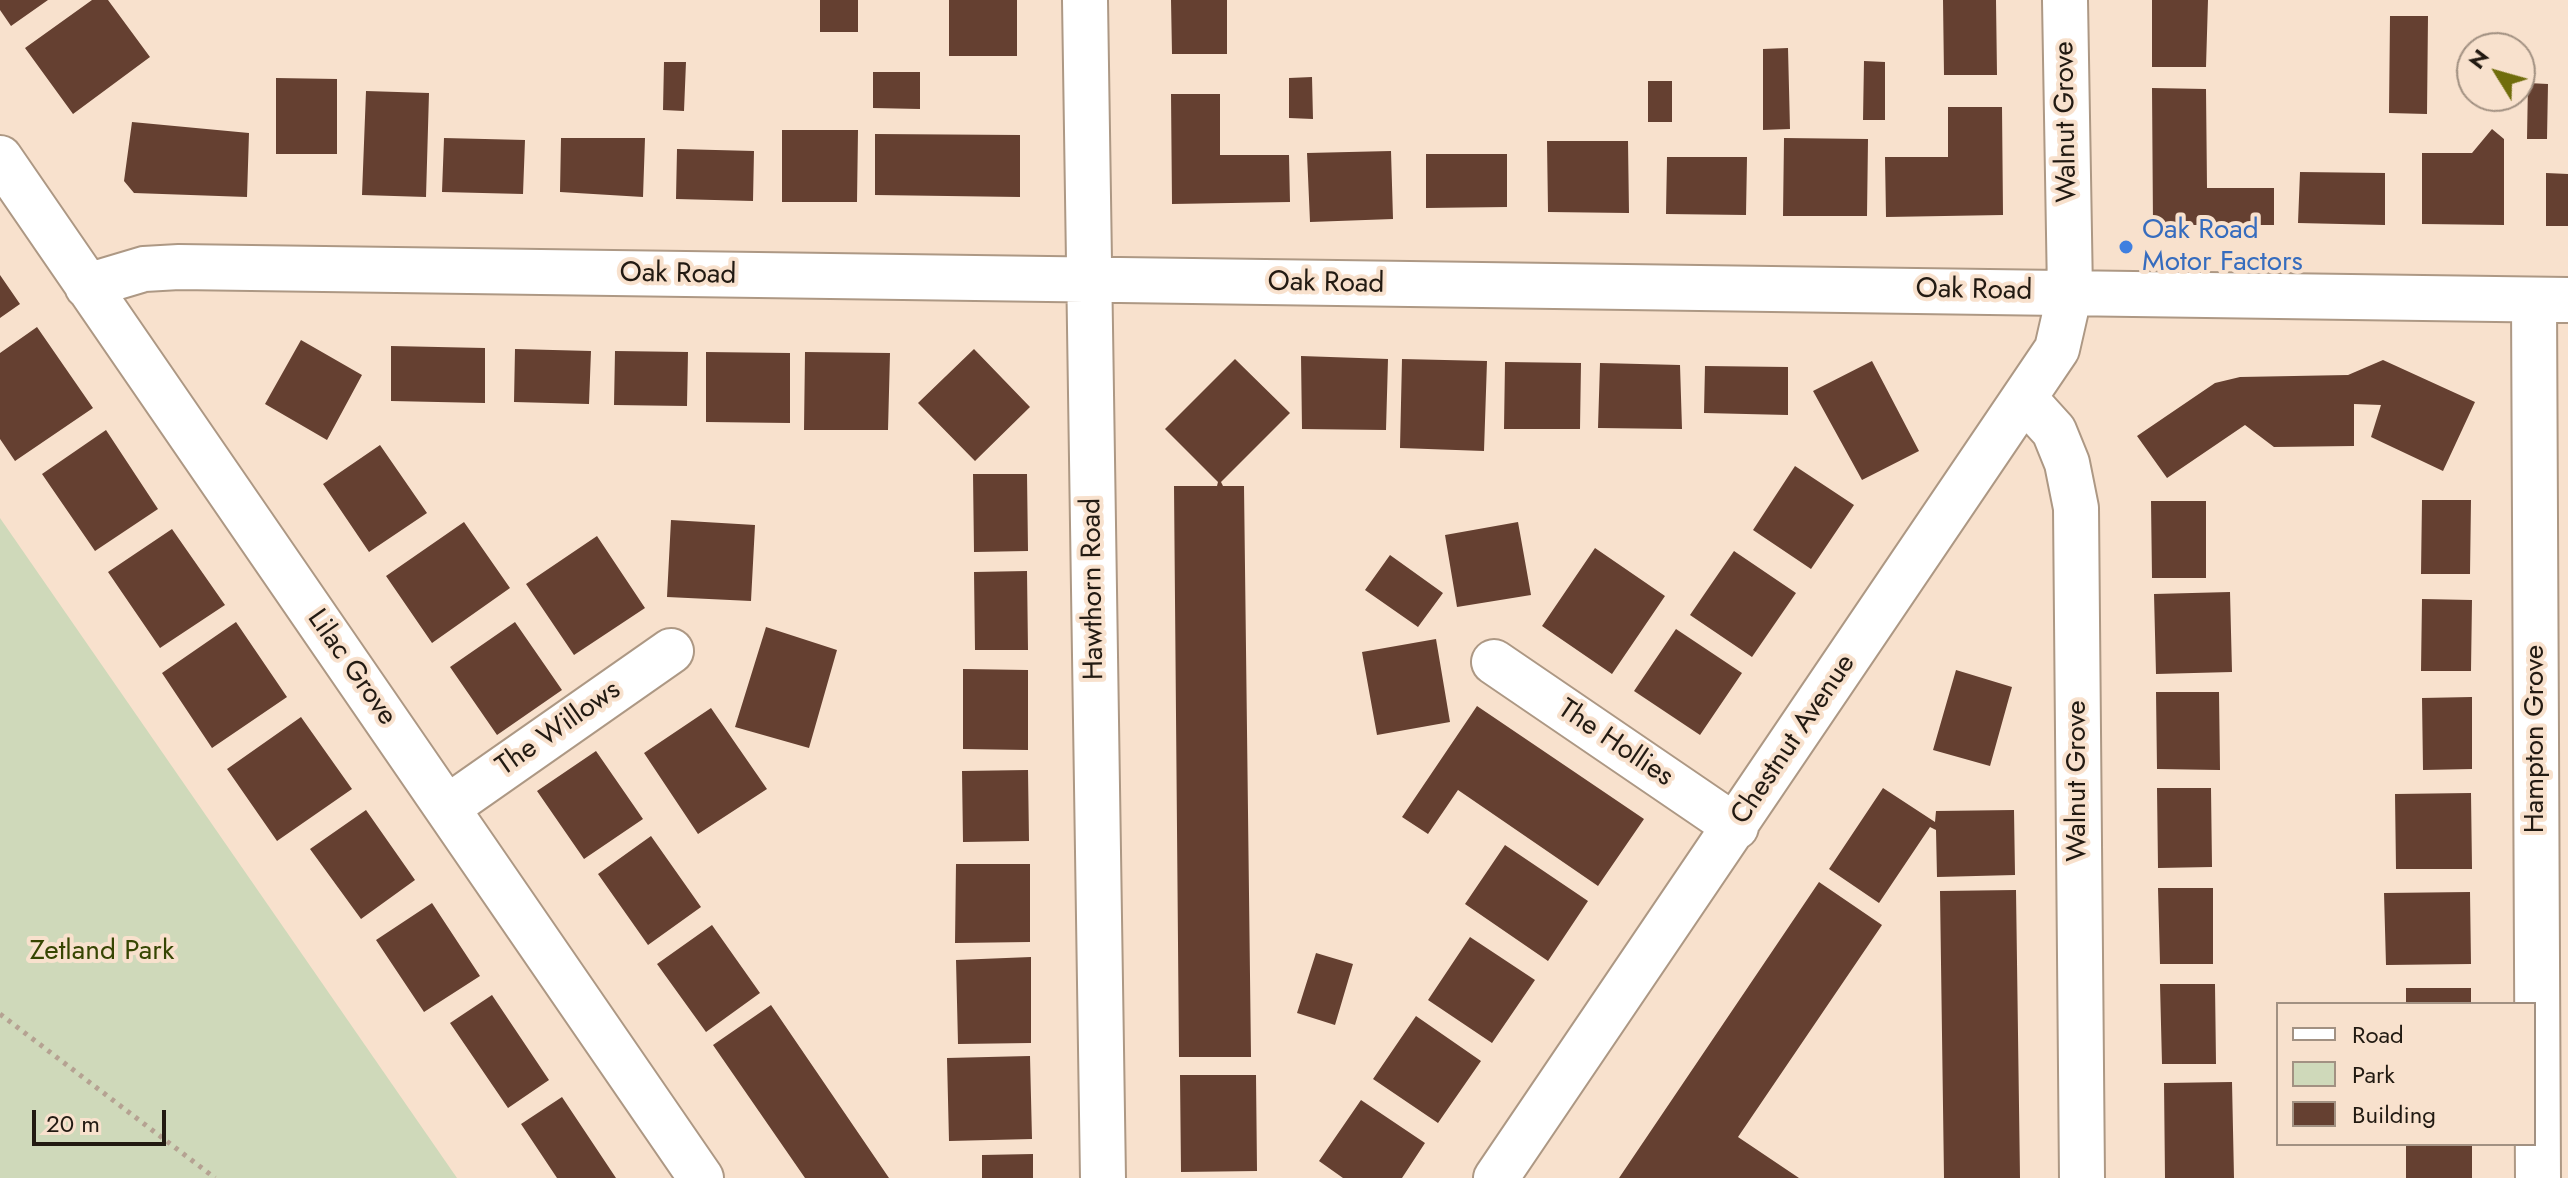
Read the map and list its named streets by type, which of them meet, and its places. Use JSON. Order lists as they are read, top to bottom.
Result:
{
  "streets": {
    "street": [
      "Walnut Grove",
      "Oak Road",
      "Hawthorn Road",
      "Lilac Grove",
      "The Willows",
      "Hampton Grove",
      "Chestnut Avenue",
      "The Hollies"
    ]
  },
  "crossings": [
    ["Walnut Grove", "Oak Road"],
    ["Walnut Grove", "Chestnut Avenue"],
    ["Oak Road", "Hawthorn Road"],
    ["Oak Road", "Lilac Grove"],
    ["Oak Road", "Hampton Grove"],
    ["Oak Road", "Chestnut Avenue"],
    ["Lilac Grove", "The Willows"],
    ["Chestnut Avenue", "The Hollies"]
  ],
  "parks": ["Zetland Park"],
  "places": ["Oak Road Motor Factors"],
  "legend": ["Road", "Park", "Building"],
  "scale_bar": "20 m",
  "north": "top left"
}
